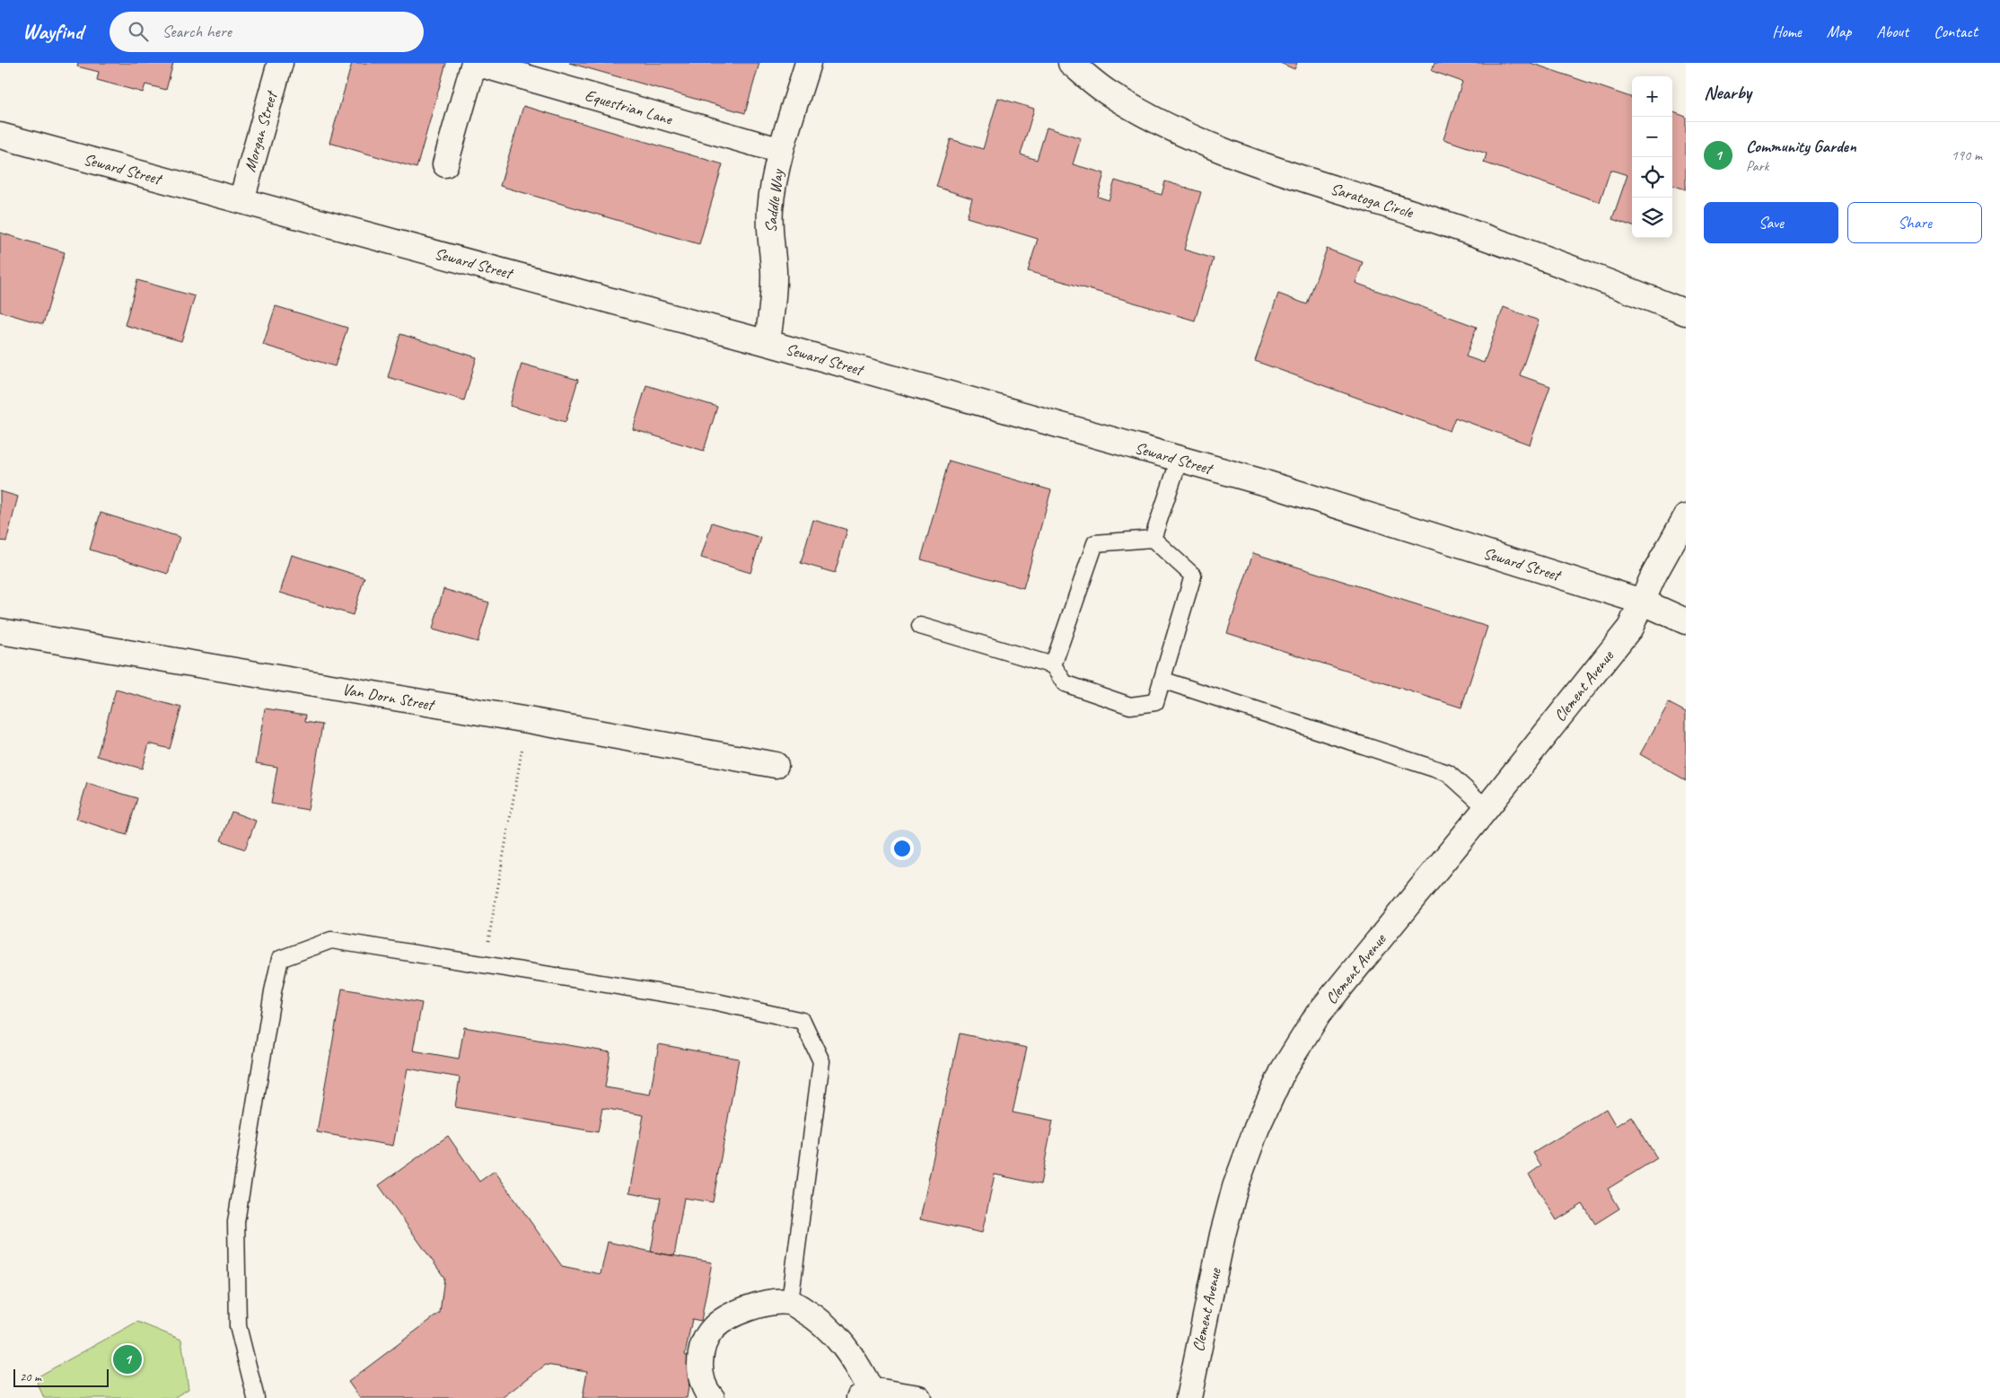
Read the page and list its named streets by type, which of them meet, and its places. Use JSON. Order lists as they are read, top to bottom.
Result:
{
  "streets": {
    "street": [
      "Equestrian Lane",
      "Morgan Street",
      "Seward Street",
      "Saratoga Circle",
      "Saddle Way",
      "Clement Avenue",
      "Van Dorn Street"
    ]
  },
  "crossings": [
    ["Equestrian Lane", "Saddle Way"],
    ["Morgan Street", "Seward Street"],
    ["Seward Street", "Saddle Way"],
    ["Seward Street", "Clement Avenue"]
  ],
  "scale_bar": "20 m",
  "page": {
    "header": "Wayfind",
    "search": "Search here",
    "nav": [
      "Home",
      "Map",
      "About",
      "Contact"
    ],
    "heading": "Nearby",
    "map_buttons": ["+", "−"],
    "list": [
      {
        "mark": "1",
        "name": "Community Garden",
        "note": "Park",
        "value": "190 m"
      }
    ],
    "buttons": ["Save", "Share"],
    "pins": "1",
    "scale": "20 m"
  }
}
